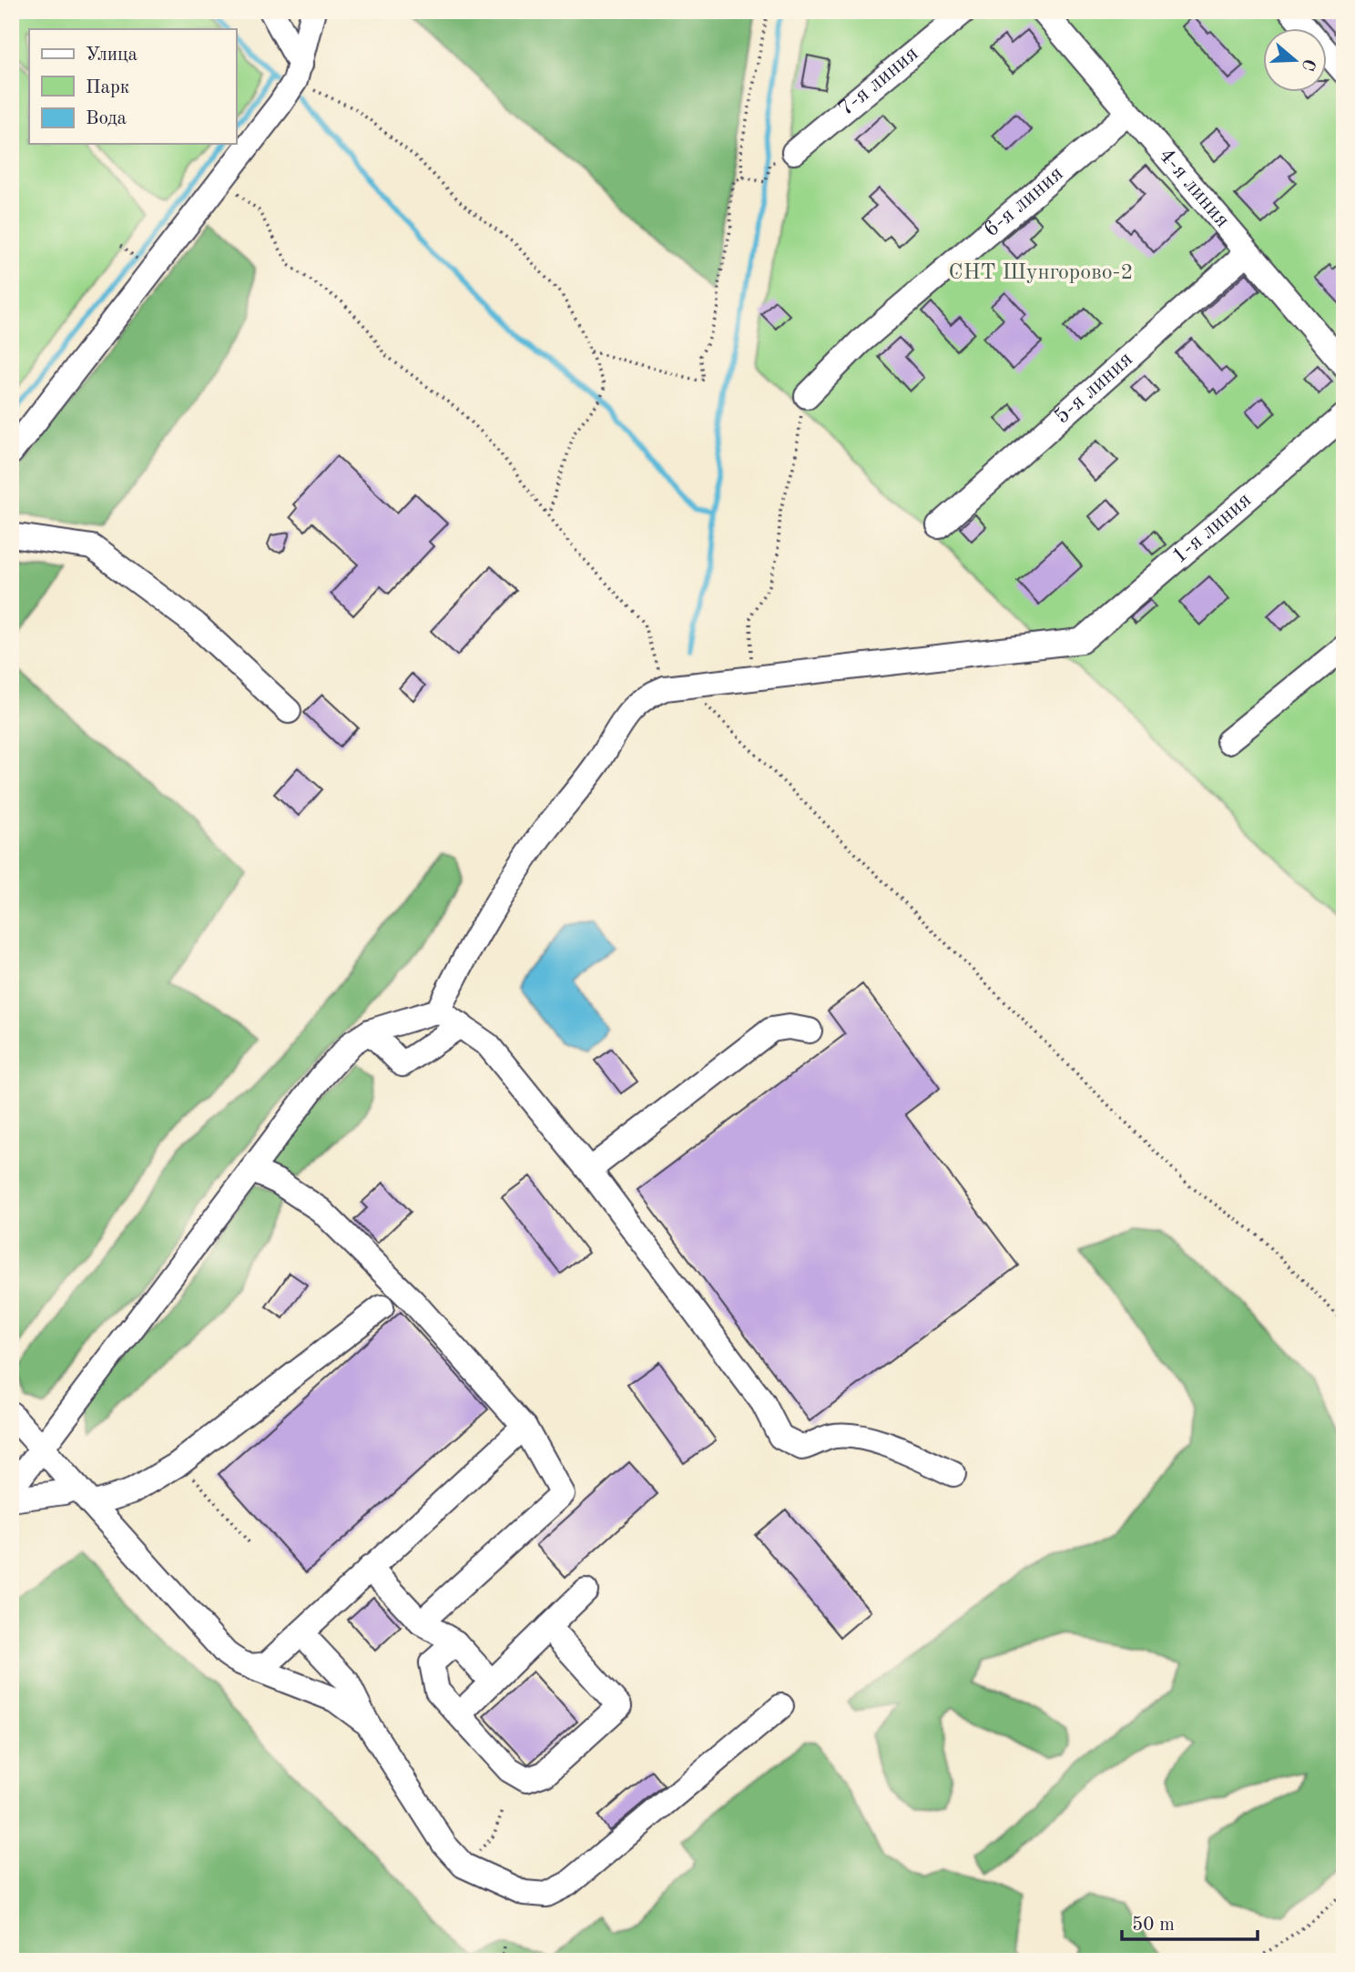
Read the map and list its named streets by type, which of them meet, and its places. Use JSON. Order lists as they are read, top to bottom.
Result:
{
  "streets": {
    "street": [
      "7-я линия",
      "4-я линия",
      "6-я линия",
      "5-я линия",
      "1-я линия"
    ]
  },
  "crossings": [
    ["4-я линия", "6-я линия"],
    ["4-я линия", "5-я линия"]
  ],
  "parks": ["СНТ Шунгорово-2"],
  "legend": ["Улица", "Парк", "Вода"],
  "scale_bar": "50 m",
  "north": "right"
}
